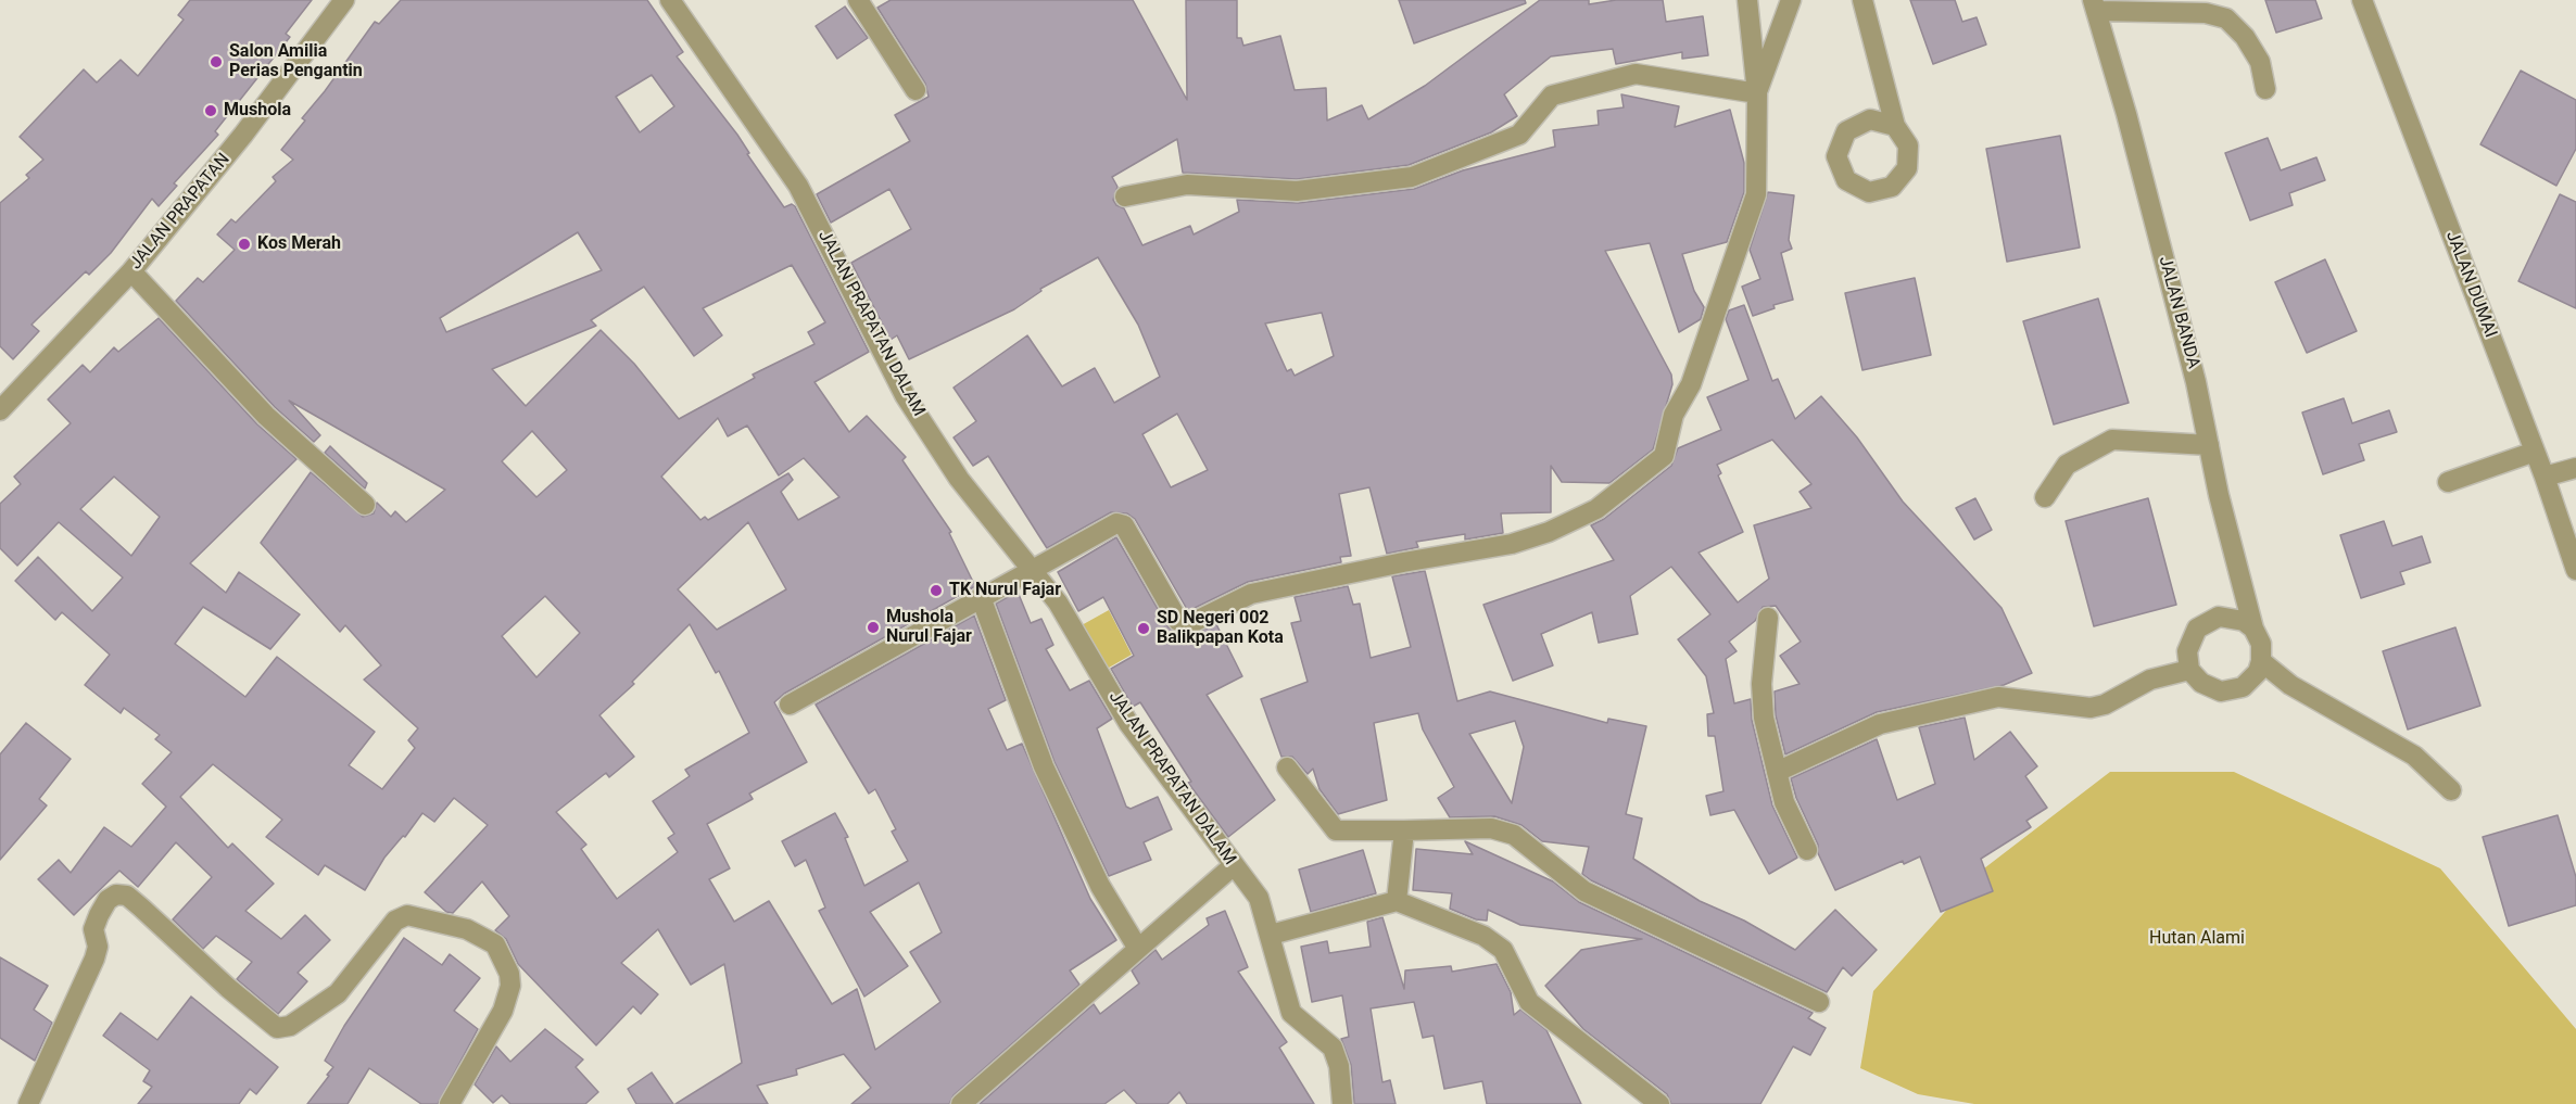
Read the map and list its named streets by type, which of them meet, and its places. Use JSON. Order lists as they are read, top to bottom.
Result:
{
  "streets": {
    "street": [
      "JALAN PRAPATAN",
      "JALAN DUMAI",
      "JALAN BANDA",
      "JALAN PRAPATAN DALAM"
    ]
  },
  "parks": ["Hutan Alami"],
  "places": [
    "Salon Amilia Perias Pengantin",
    "Mushola",
    "Kos Merah",
    "TK Nurul Fajar",
    "Mushola Nurul Fajar",
    "SD Negeri 002 Balikpapan Kota"
  ]
}
